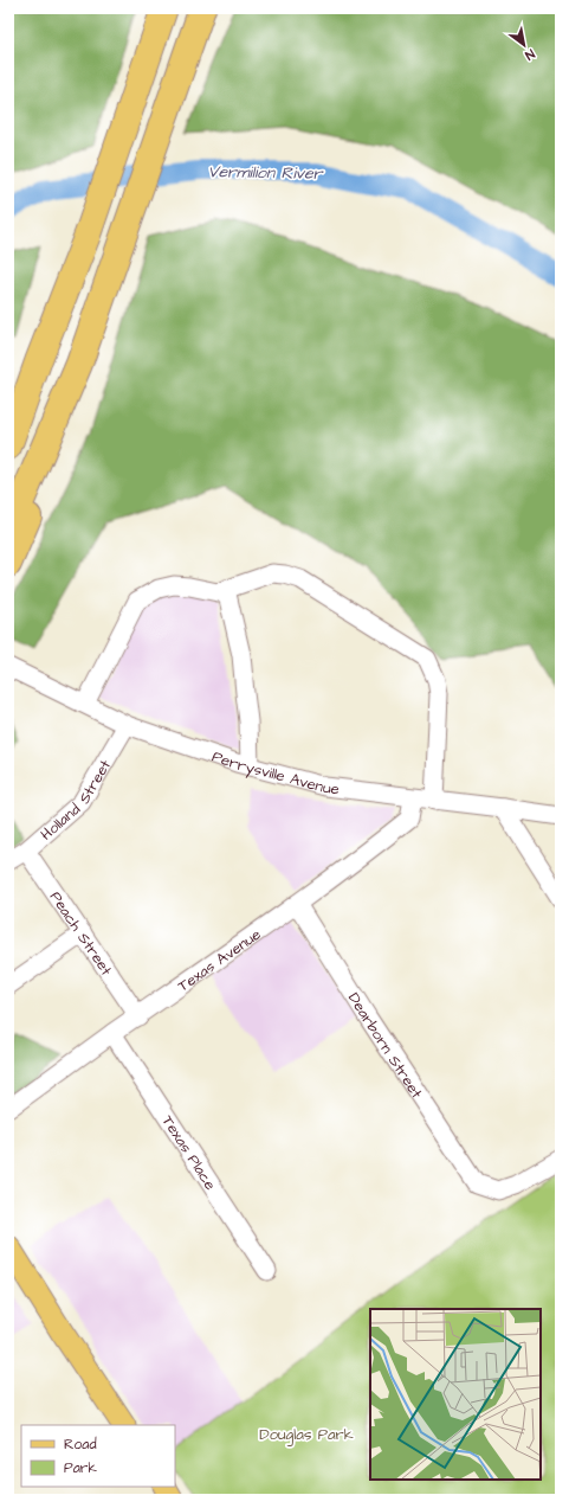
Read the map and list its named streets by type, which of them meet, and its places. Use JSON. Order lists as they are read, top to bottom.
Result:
{
  "streets": {
    "street": [
      "Perrysville Avenue",
      "Holland Street",
      "Peach Street",
      "Texas Avenue",
      "Dearborn Street",
      "Texas Place"
    ]
  },
  "crossings": [
    ["Perrysville Avenue", "Holland Street"],
    ["Perrysville Avenue", "Texas Avenue"],
    ["Holland Street", "Peach Street"],
    ["Peach Street", "Texas Avenue"],
    ["Texas Avenue", "Dearborn Street"],
    ["Texas Avenue", "Texas Place"]
  ],
  "water": ["Vermilion River"],
  "parks": ["Douglas Park"],
  "legend": ["Road", "Park"],
  "north": "bottom right"
}
